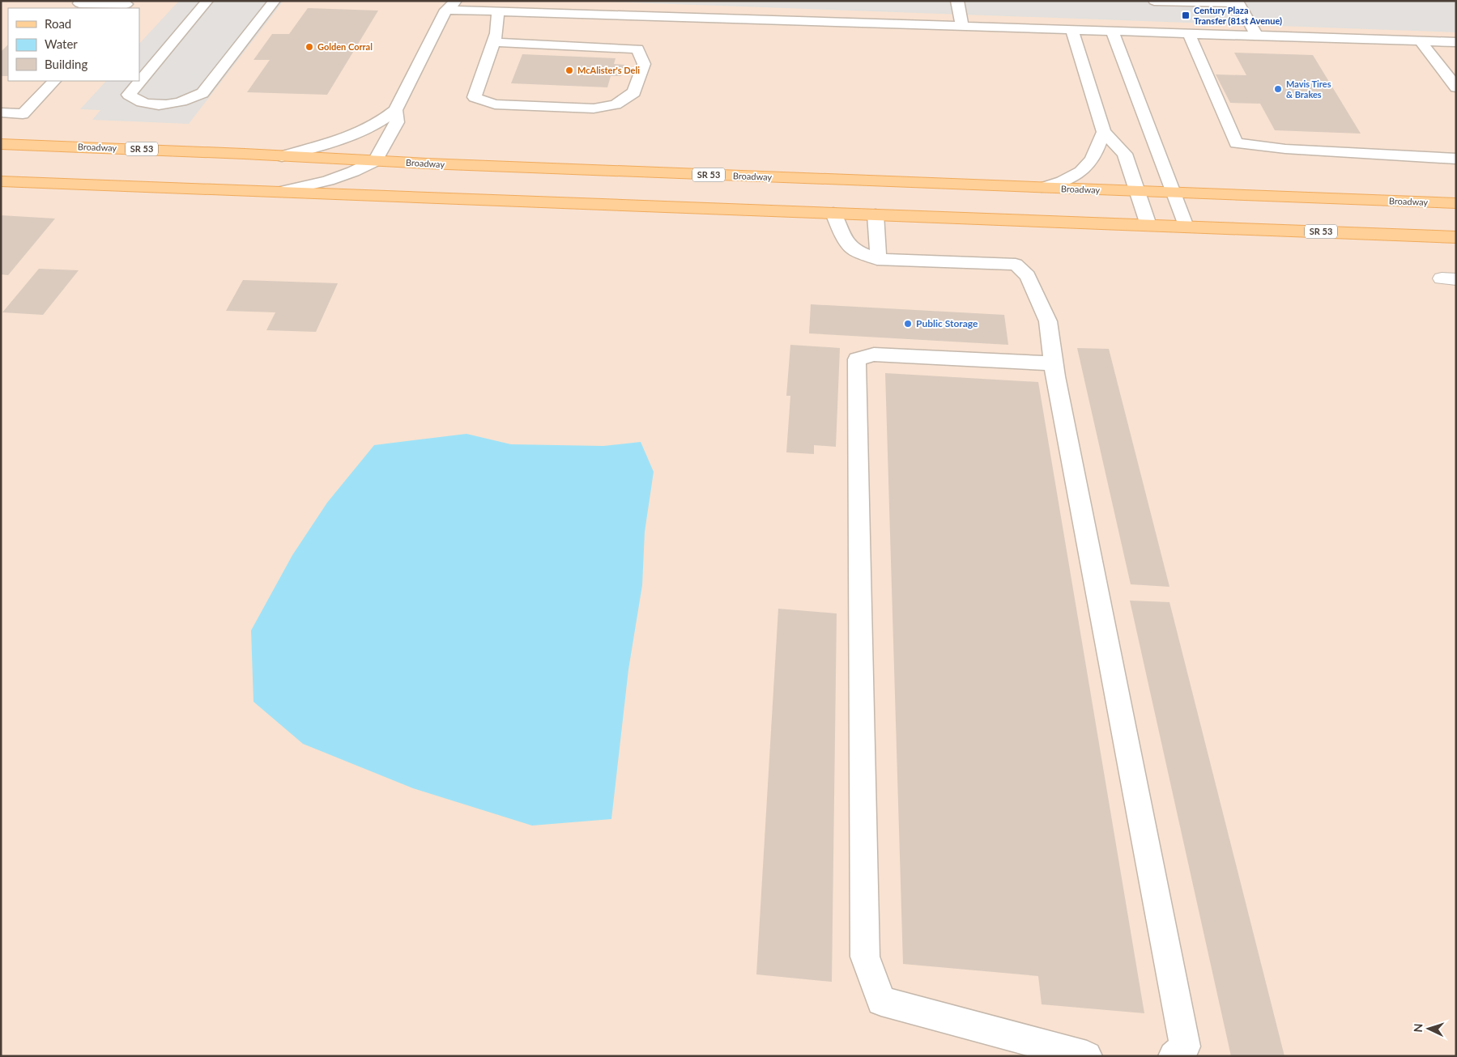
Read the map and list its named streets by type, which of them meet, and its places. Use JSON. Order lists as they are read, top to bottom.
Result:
{
  "streets": {
    "main road": ["Broadway", "SR 53"]
  },
  "places": {
    "transit": ["Century Plaza Transfer (81st Avenue)"],
    "other": [
      "Golden Corral",
      "McAlister's Deli",
      "Mavis Tires & Brakes",
      "Public Storage"
    ]
  },
  "legend": ["Road", "Water", "Building"],
  "north": "left"
}
